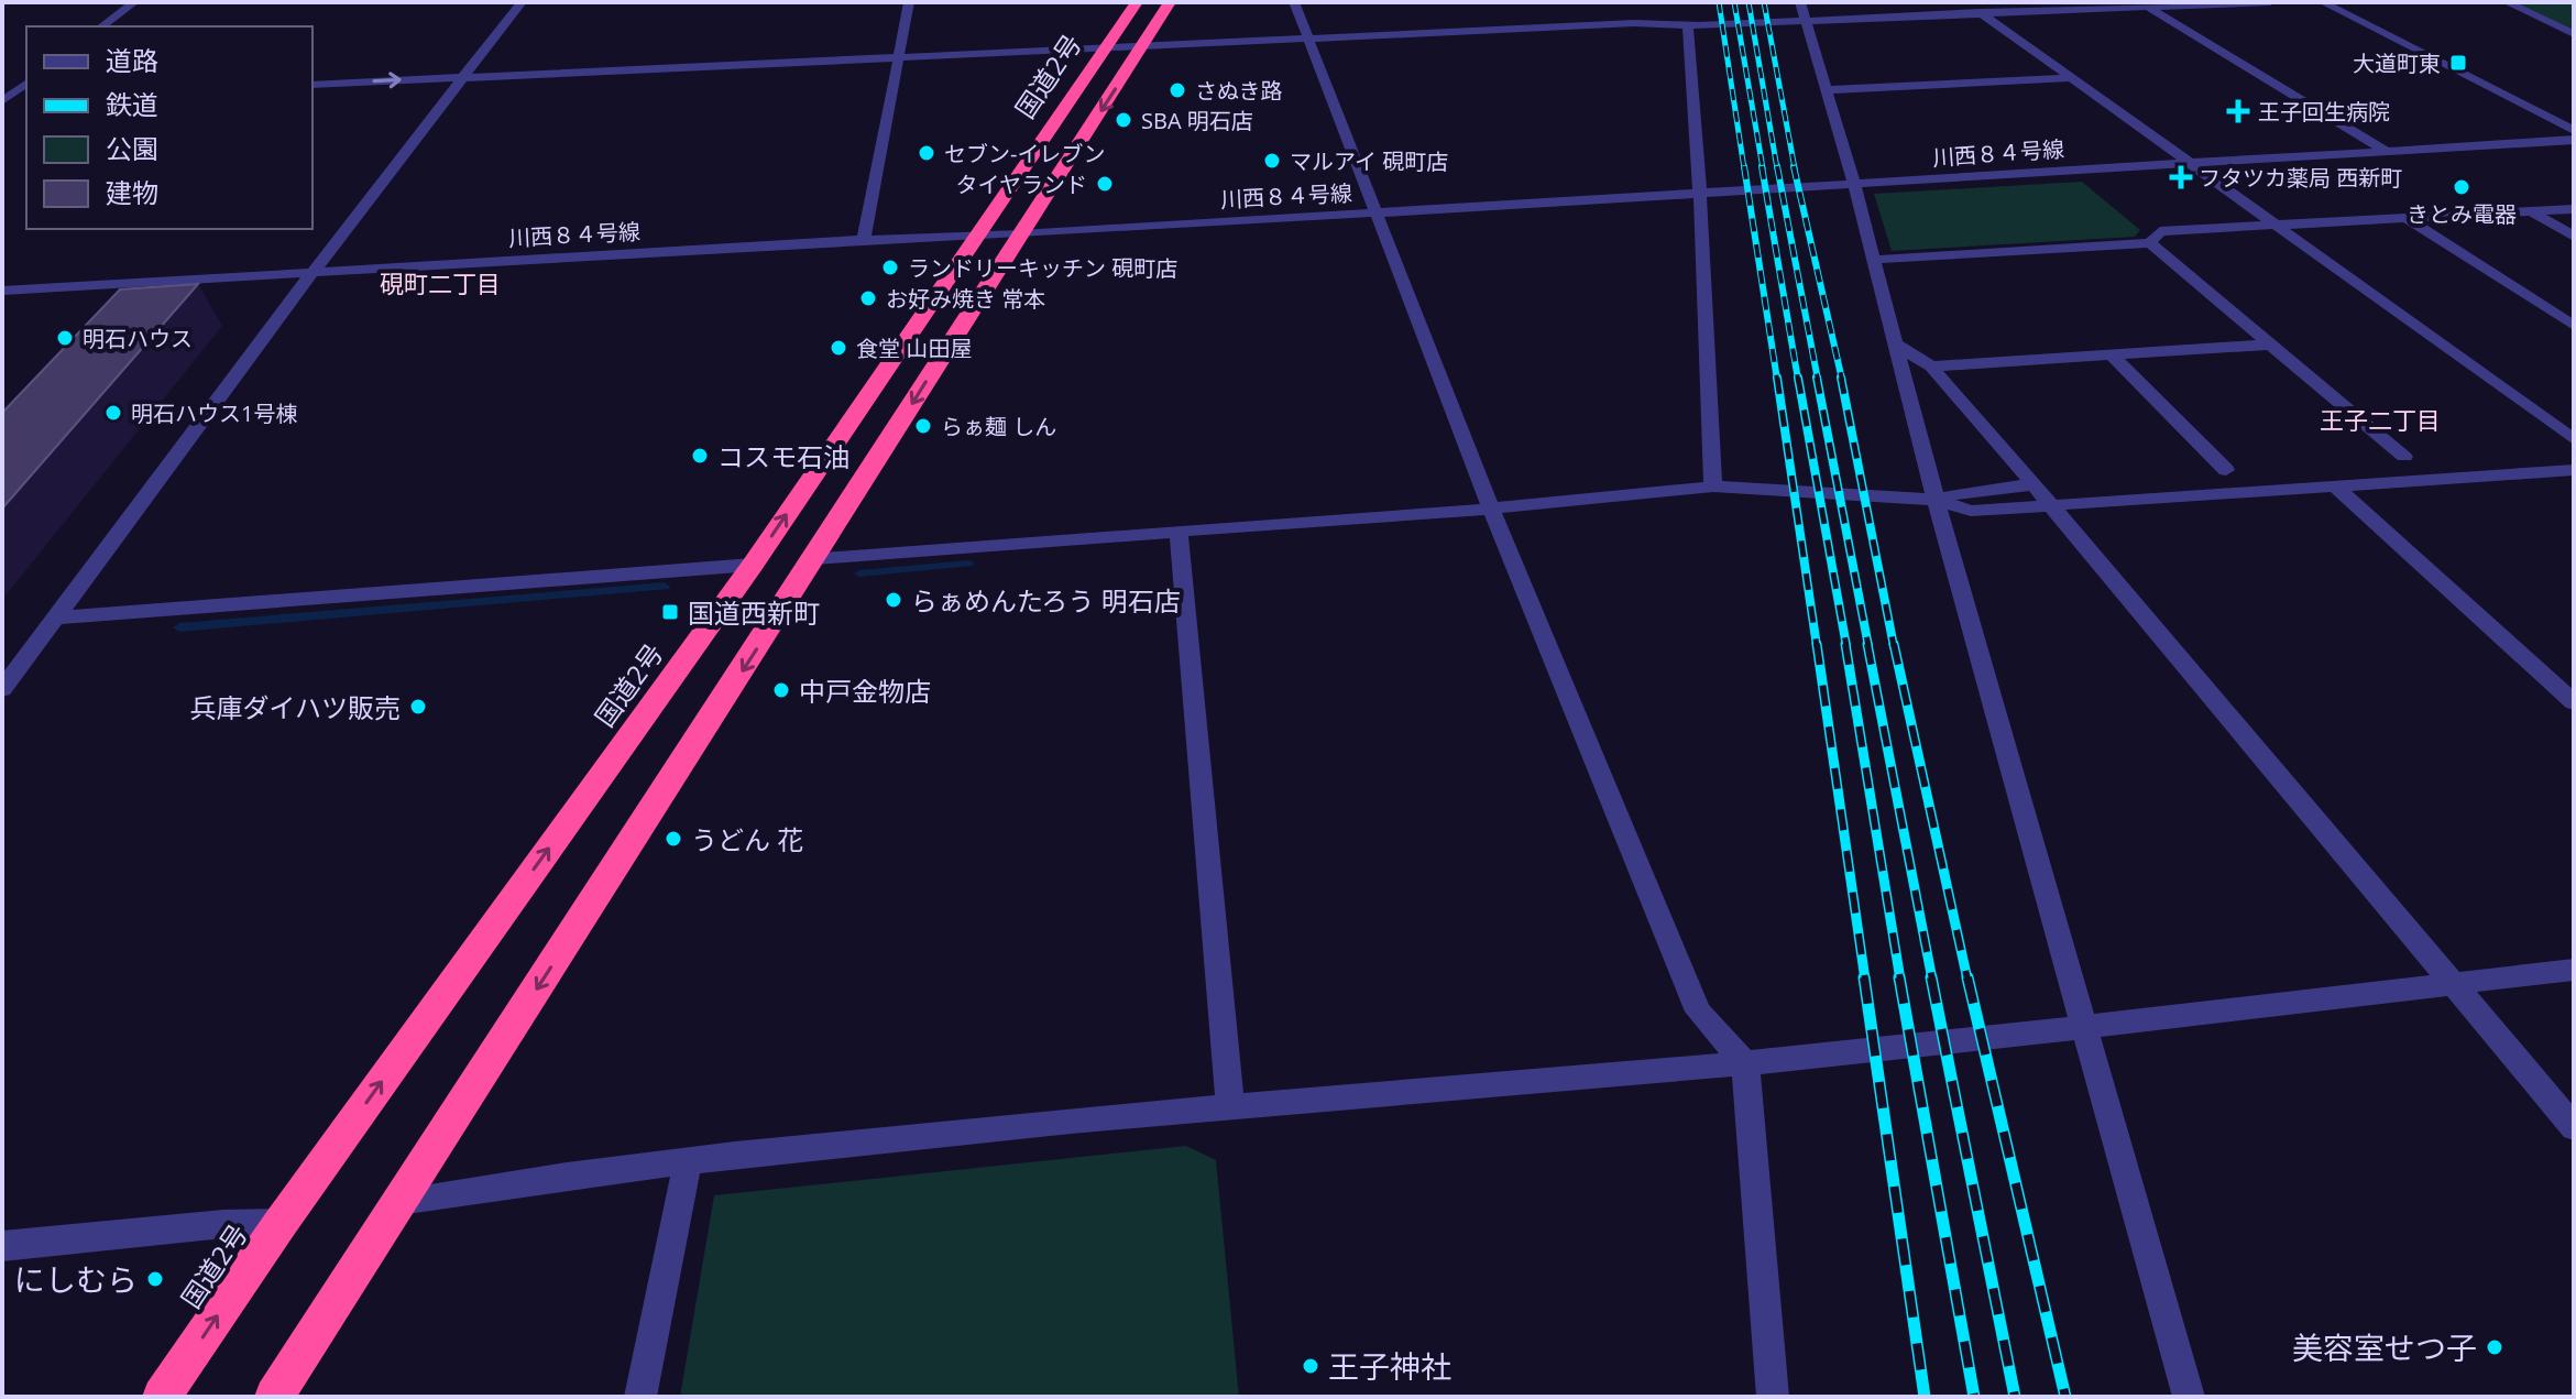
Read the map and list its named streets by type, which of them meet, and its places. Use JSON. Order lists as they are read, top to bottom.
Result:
{
  "streets": {
    "highway": ["国道2号"],
    "street": ["川西８４号線"]
  },
  "crossings": [
    ["国道2号", "川西８４号線"]
  ],
  "districts": ["硯町二丁目", "王子二丁目"],
  "places": {
    "transit": ["大道町東", "国道西新町"],
    "other": [
      "さぬき路",
      "SBA 明石店",
      "セブン-イレブン",
      "マルアイ 硯町店",
      "タイヤランド",
      "きとみ電器",
      "ランドリーキッチン 硯町店",
      "お好み焼き 常本",
      "明石ハウス",
      "食堂 山田屋",
      "明石ハウス1号棟",
      "らぁ麺 しん",
      "コスモ石油",
      "らぁめんたろう 明石店",
      "中戸金物店",
      "兵庫ダイハツ販売",
      "うどん 花",
      "にしむら",
      "美容室せつ子",
      "王子神社"
    ],
    "health": ["王子回生病院", "フタツカ薬局 西新町"]
  },
  "legend": [
    "道路",
    "鉄道",
    "公園",
    "建物"
  ]
}
